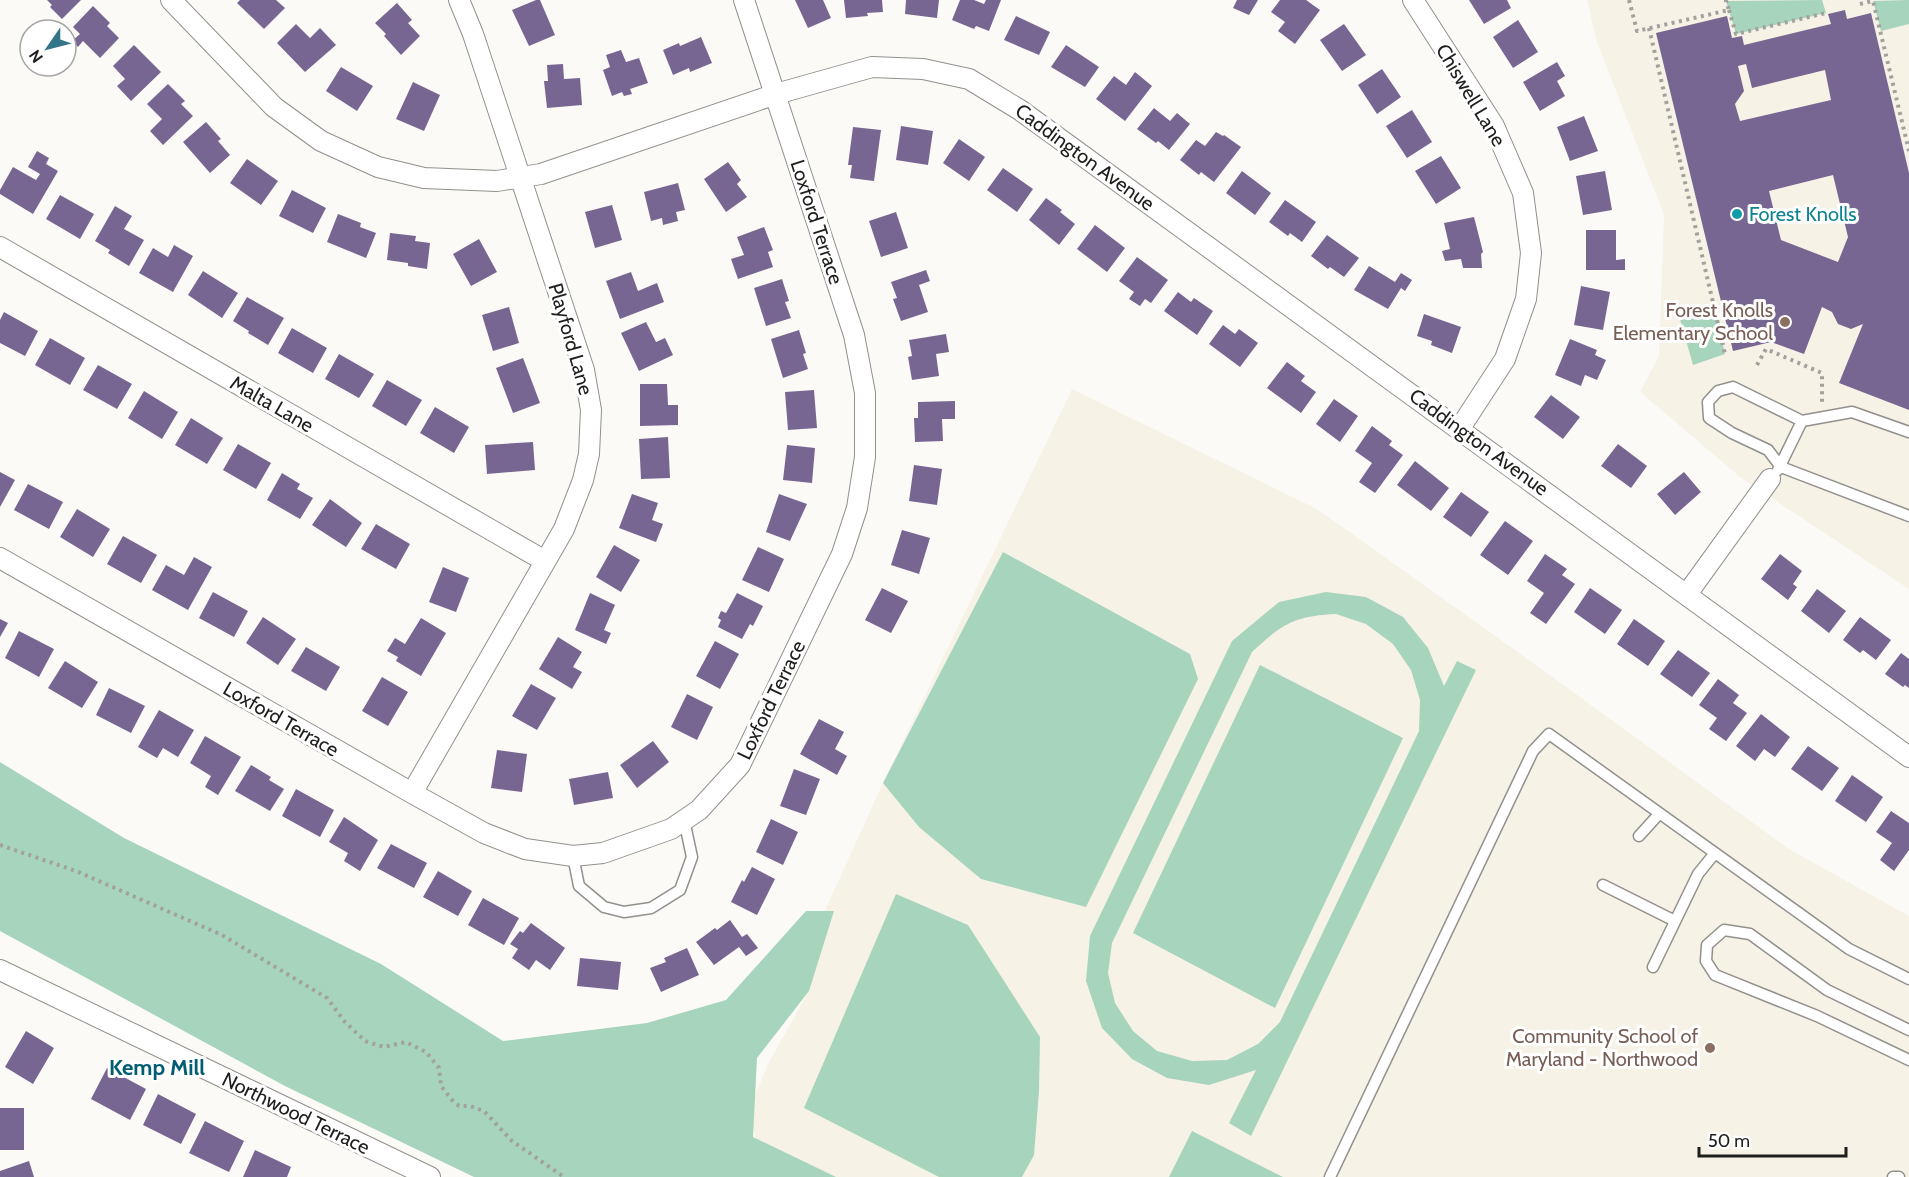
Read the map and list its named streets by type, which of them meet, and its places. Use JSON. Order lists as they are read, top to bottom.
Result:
{
  "streets": {
    "street": [
      "Chiswell Lane",
      "Caddington Avenue",
      "Loxford Terrace",
      "Playford Lane",
      "Malta Lane",
      "Northwood Terrace"
    ]
  },
  "crossings": [
    ["Chiswell Lane", "Caddington Avenue"],
    ["Caddington Avenue", "Loxford Terrace"],
    ["Caddington Avenue", "Playford Lane"],
    ["Loxford Terrace", "Playford Lane"],
    ["Playford Lane", "Malta Lane"]
  ],
  "districts": ["Kemp Mill"],
  "places": ["Forest Knolls", "Forest Knolls Elementary School", "Community School of Maryland - Northwood"],
  "scale_bar": "50 m",
  "north": "bottom left"
}
